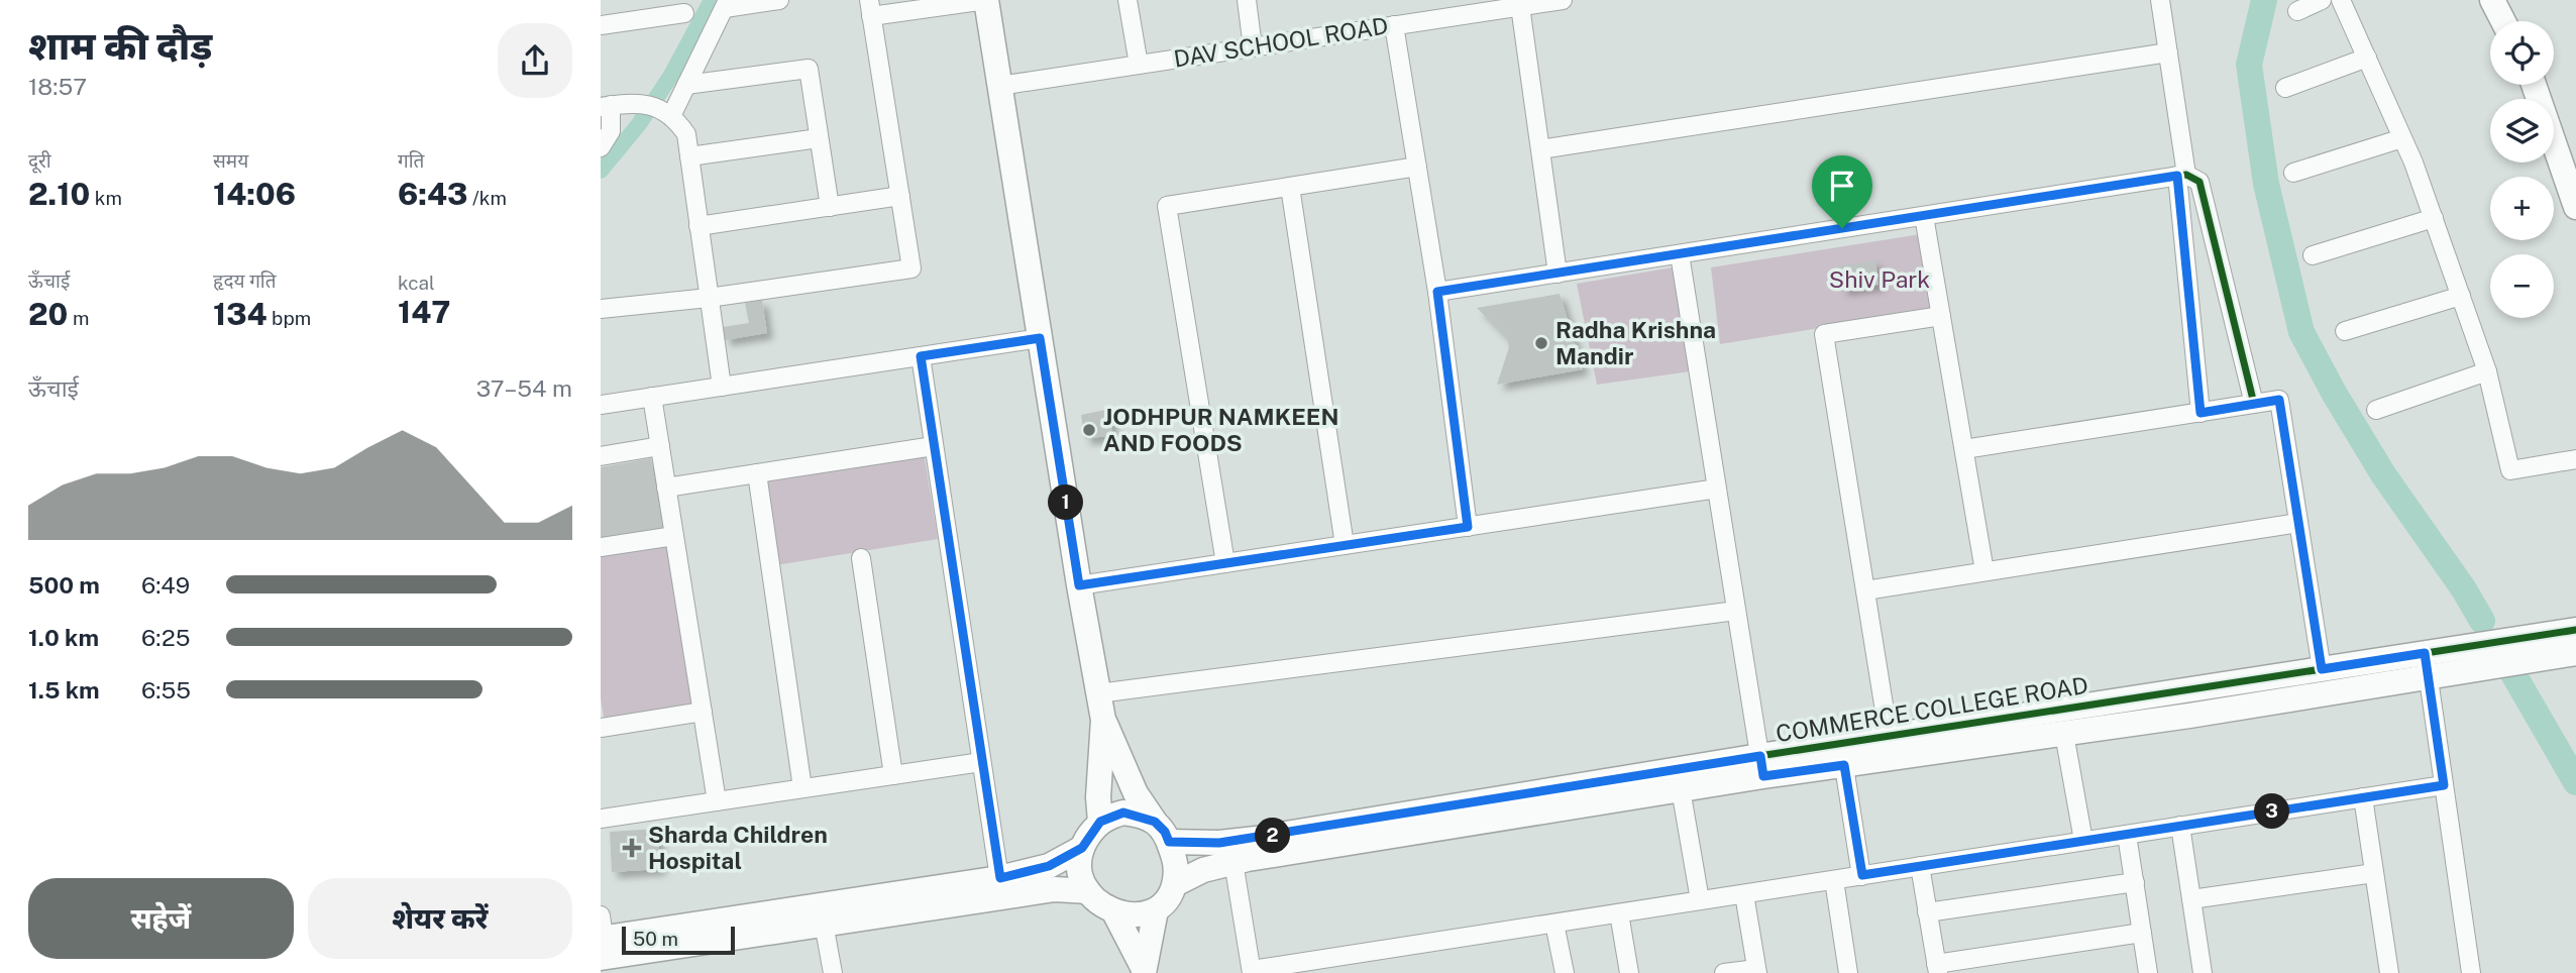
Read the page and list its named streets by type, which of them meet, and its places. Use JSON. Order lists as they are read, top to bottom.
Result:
{
  "streets": {
    "street": ["DAV SCHOOL ROAD", "COMMERCE COLLEGE ROAD"]
  },
  "parks": ["Shiv Park"],
  "places": {
    "other": ["Radha Krishna Mandir", "JODHPUR NAMKEEN AND FOODS"],
    "health": ["Sharda Children Hospital"]
  },
  "scale_bar": "50 m",
  "page": {
    "heading": ["शाम की दौड़", "18:57"],
    "map_buttons": ["+", "−"],
    "stats": [
      ["दूरी", "2.10 km"],
      ["समय", "14:06"],
      ["गति", "6:43 /km"],
      ["ऊँचाई", "20 m"],
      ["हृदय गति", "134 bpm"],
      ["kcal", "147"]
    ],
    "chart": ["ऊँचाई", "37–54 m"],
    "pins": ["1", "3", "2"],
    "list": [
      {
        "name": "500 m",
        "note": "6:49"
      },
      {
        "name": "1.0 km",
        "note": "6:25"
      },
      {
        "name": "1.5 km",
        "note": "6:55"
      }
    ],
    "buttons": ["सहेजें", "शेयर करें"],
    "scale": "50 m"
  }
}
